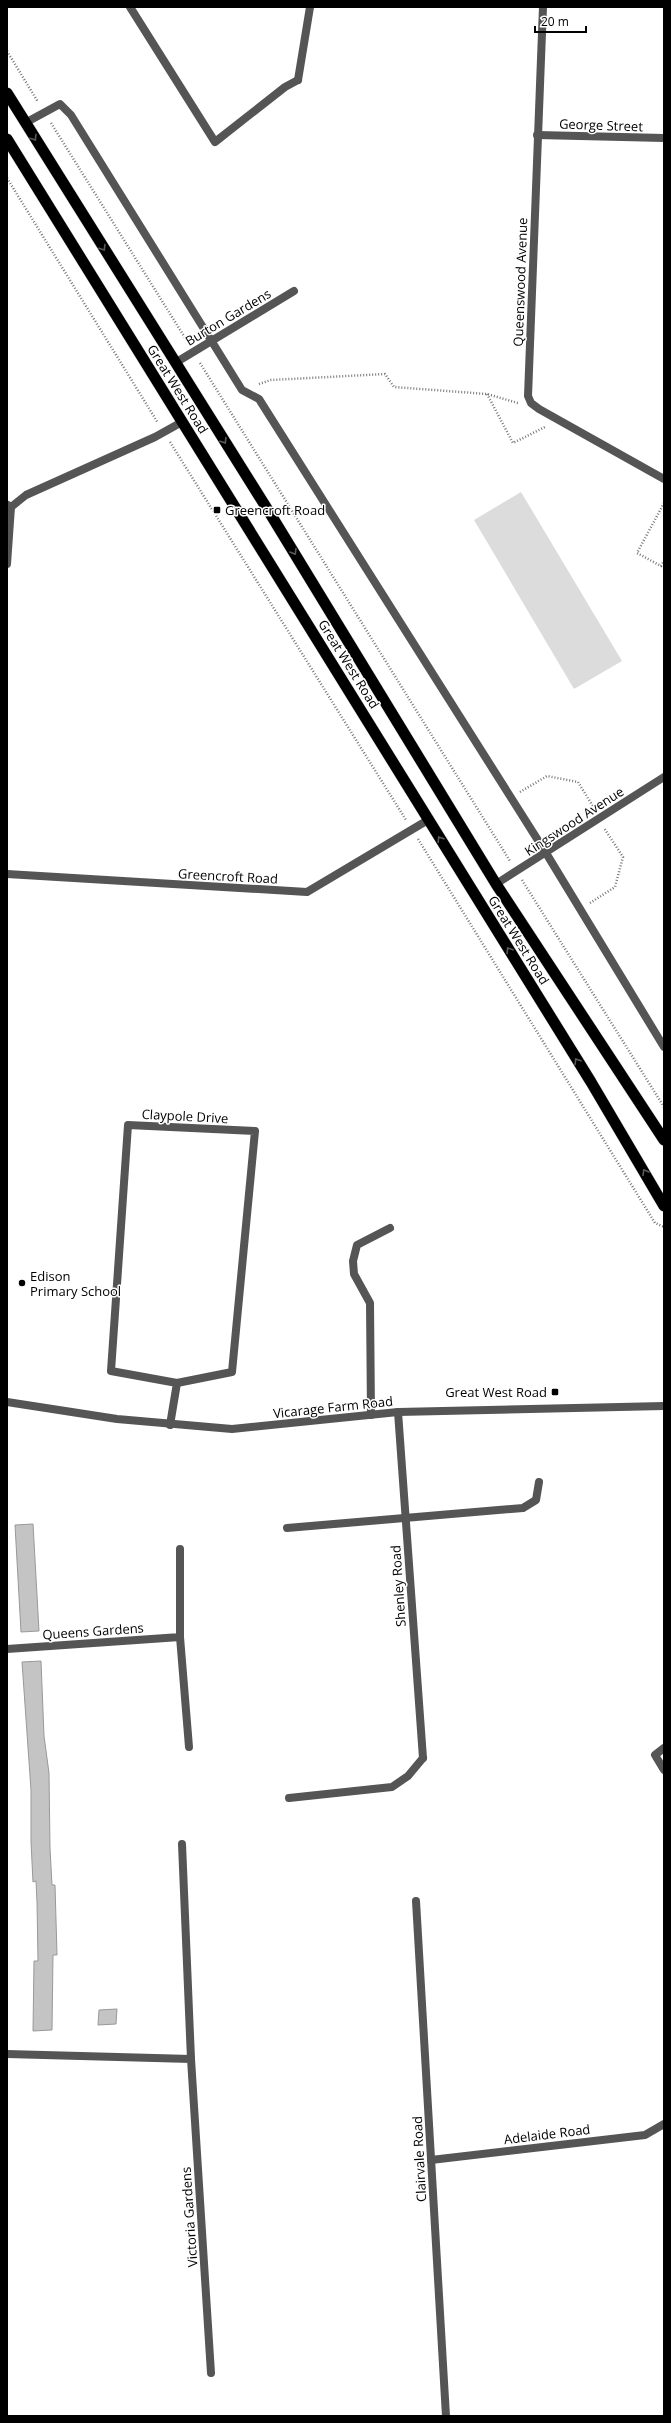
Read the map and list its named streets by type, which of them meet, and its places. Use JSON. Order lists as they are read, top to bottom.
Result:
{
  "streets": {
    "highway": ["Great West Road"],
    "street": [
      "George Street",
      "Queenswood Avenue",
      "Burton Gardens",
      "Kingswood Avenue",
      "Greencroft Road",
      "Claypole Drive",
      "Vicarage Farm Road",
      "Shenley Road",
      "Queens Gardens",
      "Adelaide Road",
      "Clairvale Road",
      "Victoria Gardens"
    ]
  },
  "crossings": [
    ["George Street", "Queenswood Avenue"],
    ["Burton Gardens", "Great West Road"],
    ["Great West Road", "Kingswood Avenue"],
    ["Great West Road", "Greencroft Road"],
    ["Vicarage Farm Road", "Shenley Road"],
    ["Adelaide Road", "Clairvale Road"]
  ],
  "places": {
    "transit": ["Greencroft Road", "Great West Road"],
    "other": ["Edison Primary School"]
  },
  "scale_bar": "20 m"
}
